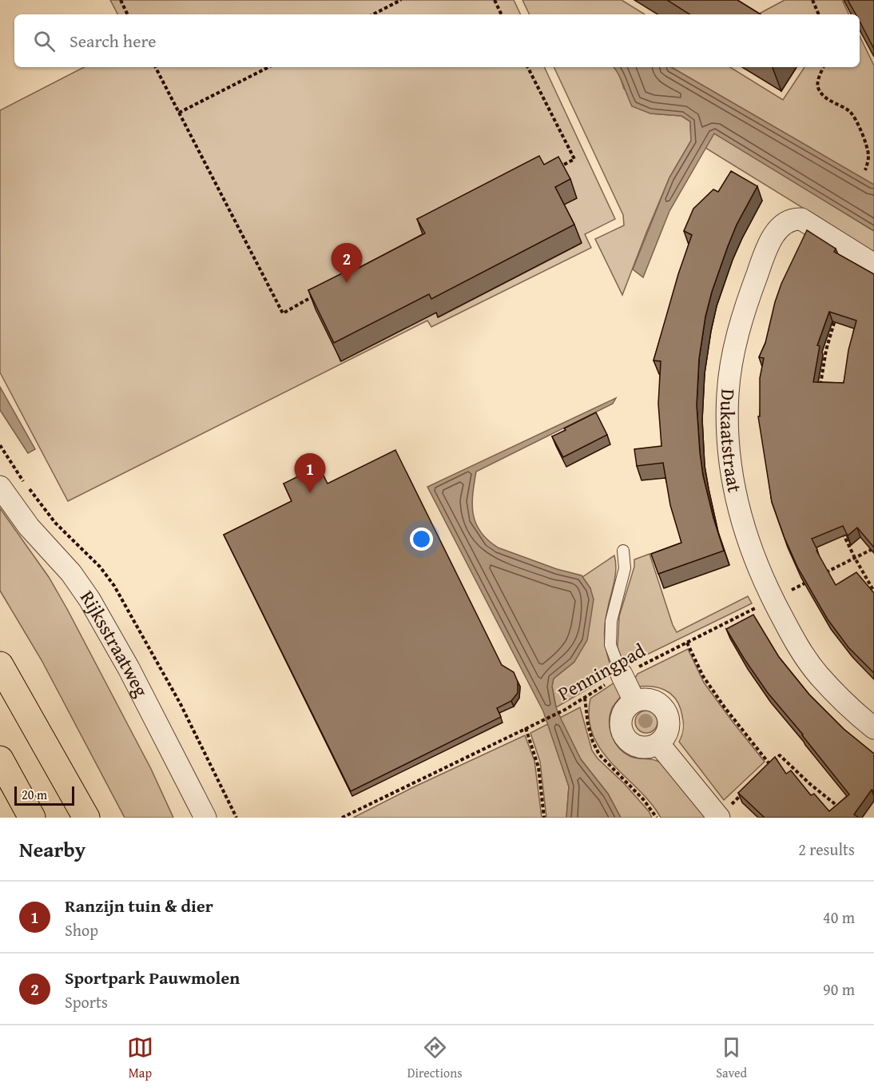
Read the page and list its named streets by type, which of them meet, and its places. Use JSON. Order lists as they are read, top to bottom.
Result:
{
  "streets": {
    "street": ["Dukaatstraat", "Rijksstraatweg"],
    "path": ["Penningpad"]
  },
  "crossings": [
    ["Dukaatstraat", "Penningpad"]
  ],
  "scale_bar": "20 m",
  "page": {
    "search": "Search here",
    "pins": ["2", "1"],
    "scale": "20 m",
    "heading": ["Nearby", "2 results"],
    "list": [
      {
        "mark": "1",
        "name": "Ranzijn tuin & dier",
        "note": "Shop",
        "value": "40 m"
      },
      {
        "mark": "2",
        "name": "Sportpark Pauwmolen",
        "note": "Sports",
        "value": "90 m"
      }
    ],
    "nav": ["Map", "Directions", "Saved"]
  }
}
